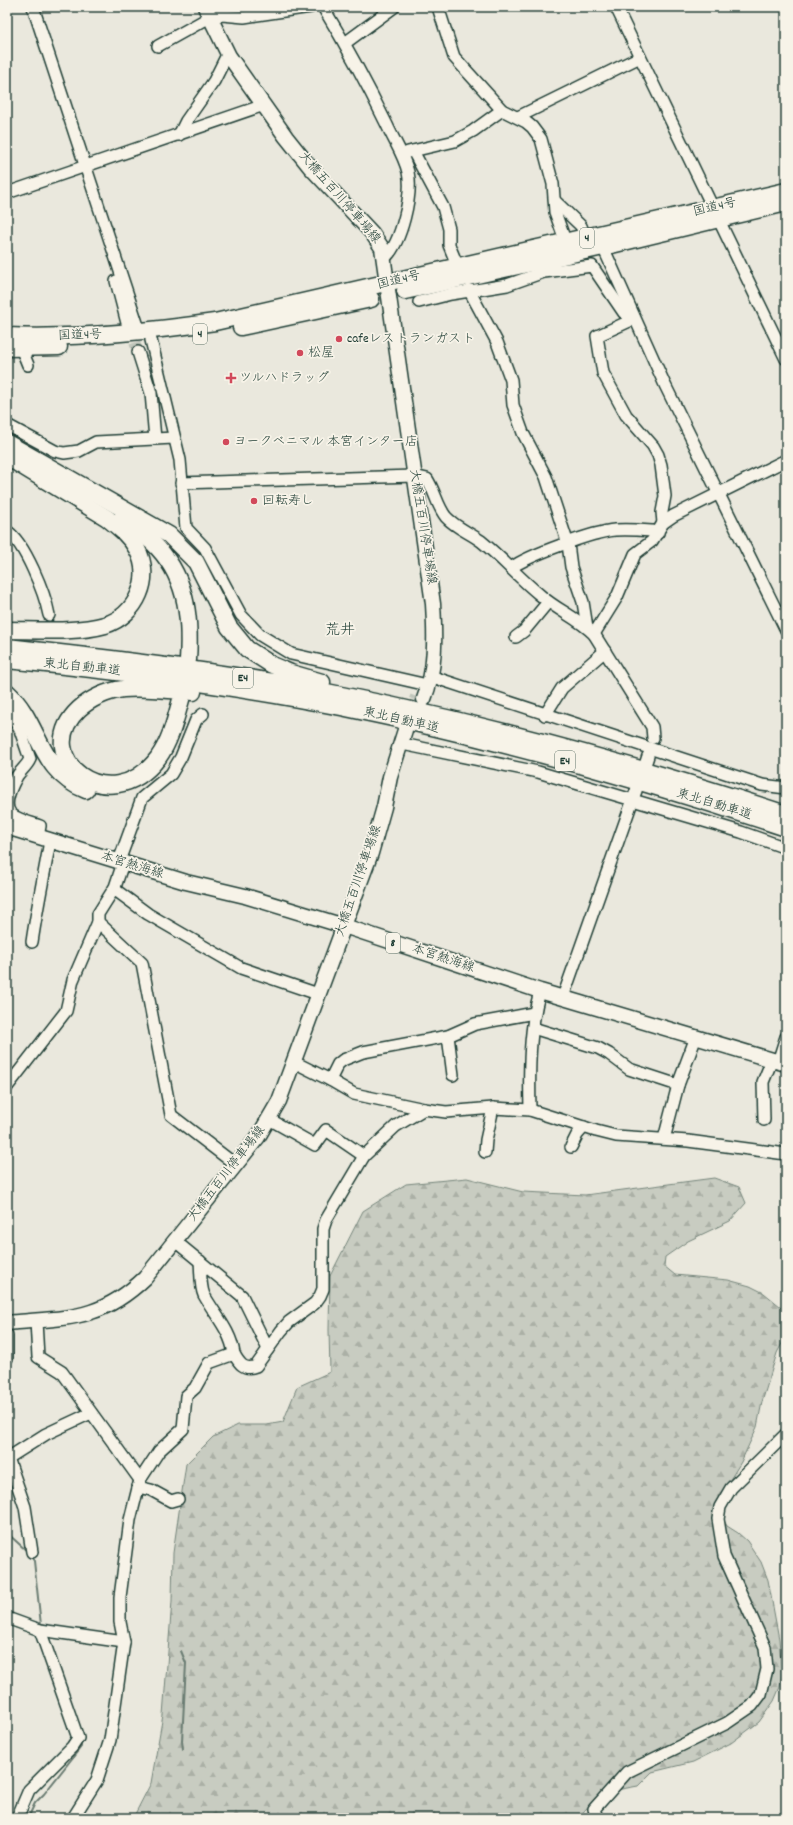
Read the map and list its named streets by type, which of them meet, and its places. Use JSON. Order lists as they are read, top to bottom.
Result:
{
  "streets": {
    "highway": [
      "国道4号",
      "4",
      "東北自動車道",
      "E4"
    ],
    "main road": ["大橋五百川停車場線", "本宮熱海線", "8"]
  },
  "crossings": [
    ["大橋五百川停車場線", "国道4号"],
    ["大橋五百川停車場線", "本宮熱海線"]
  ],
  "districts": ["荒井"],
  "places": {
    "other": [
      "cafeレストランガスト",
      "松屋",
      "ヨークベニマル 本宮インター店",
      "回転寿し"
    ],
    "health": ["ツルハドラッグ"]
  }
}
